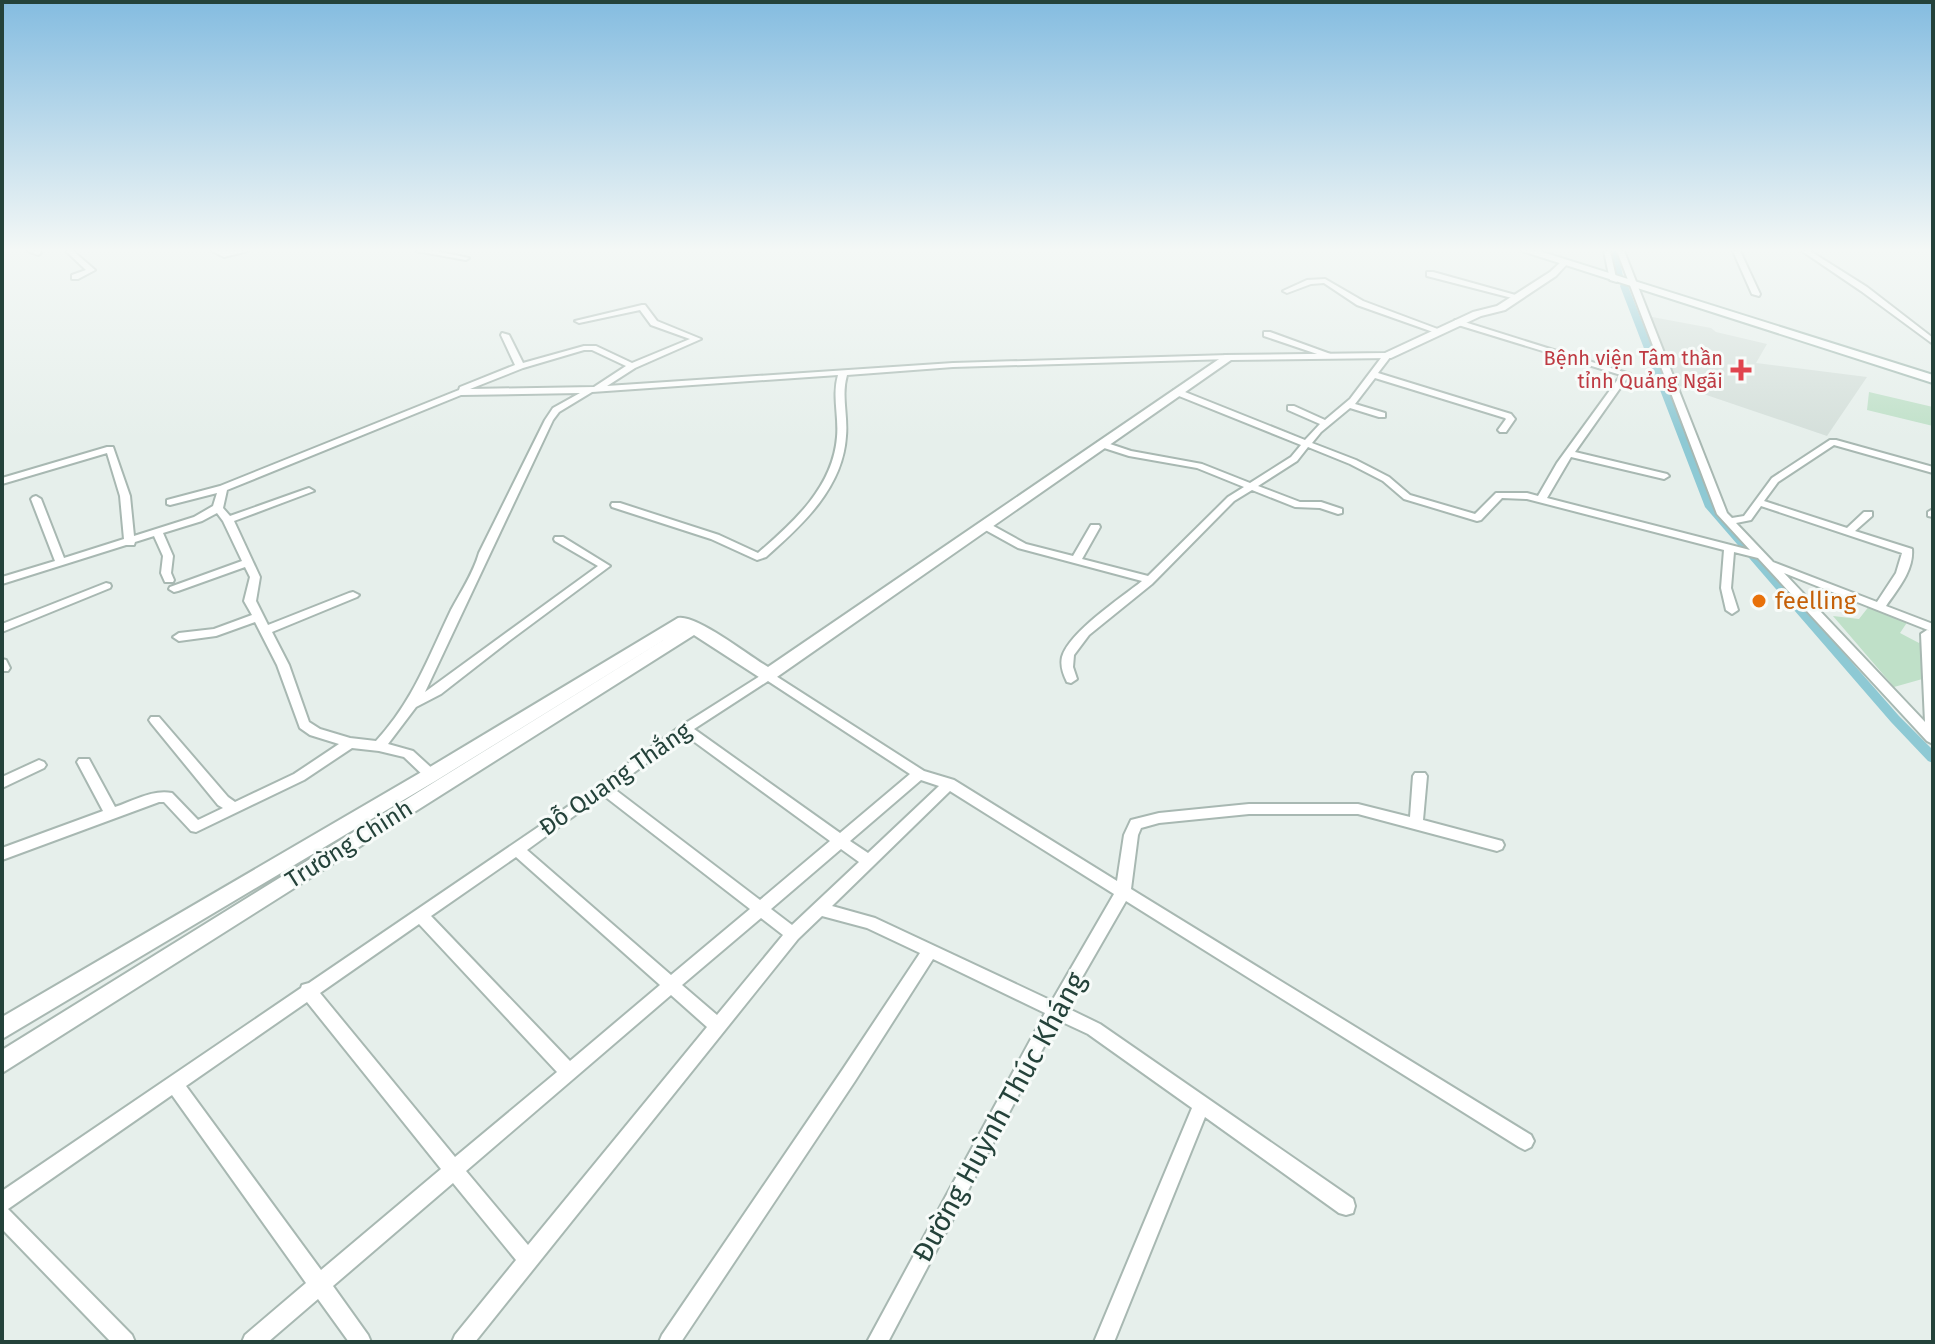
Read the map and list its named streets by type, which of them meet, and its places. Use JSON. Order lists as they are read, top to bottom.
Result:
{
  "streets": {
    "street": ["Đỗ Quang Thắng", "Trường Chinh", "Đường Huỳnh Thúc Kháng"]
  },
  "places": {
    "health": ["Bệnh viện Tâm thần tỉnh Quảng Ngãi"],
    "other": ["feelling"]
  }
}
